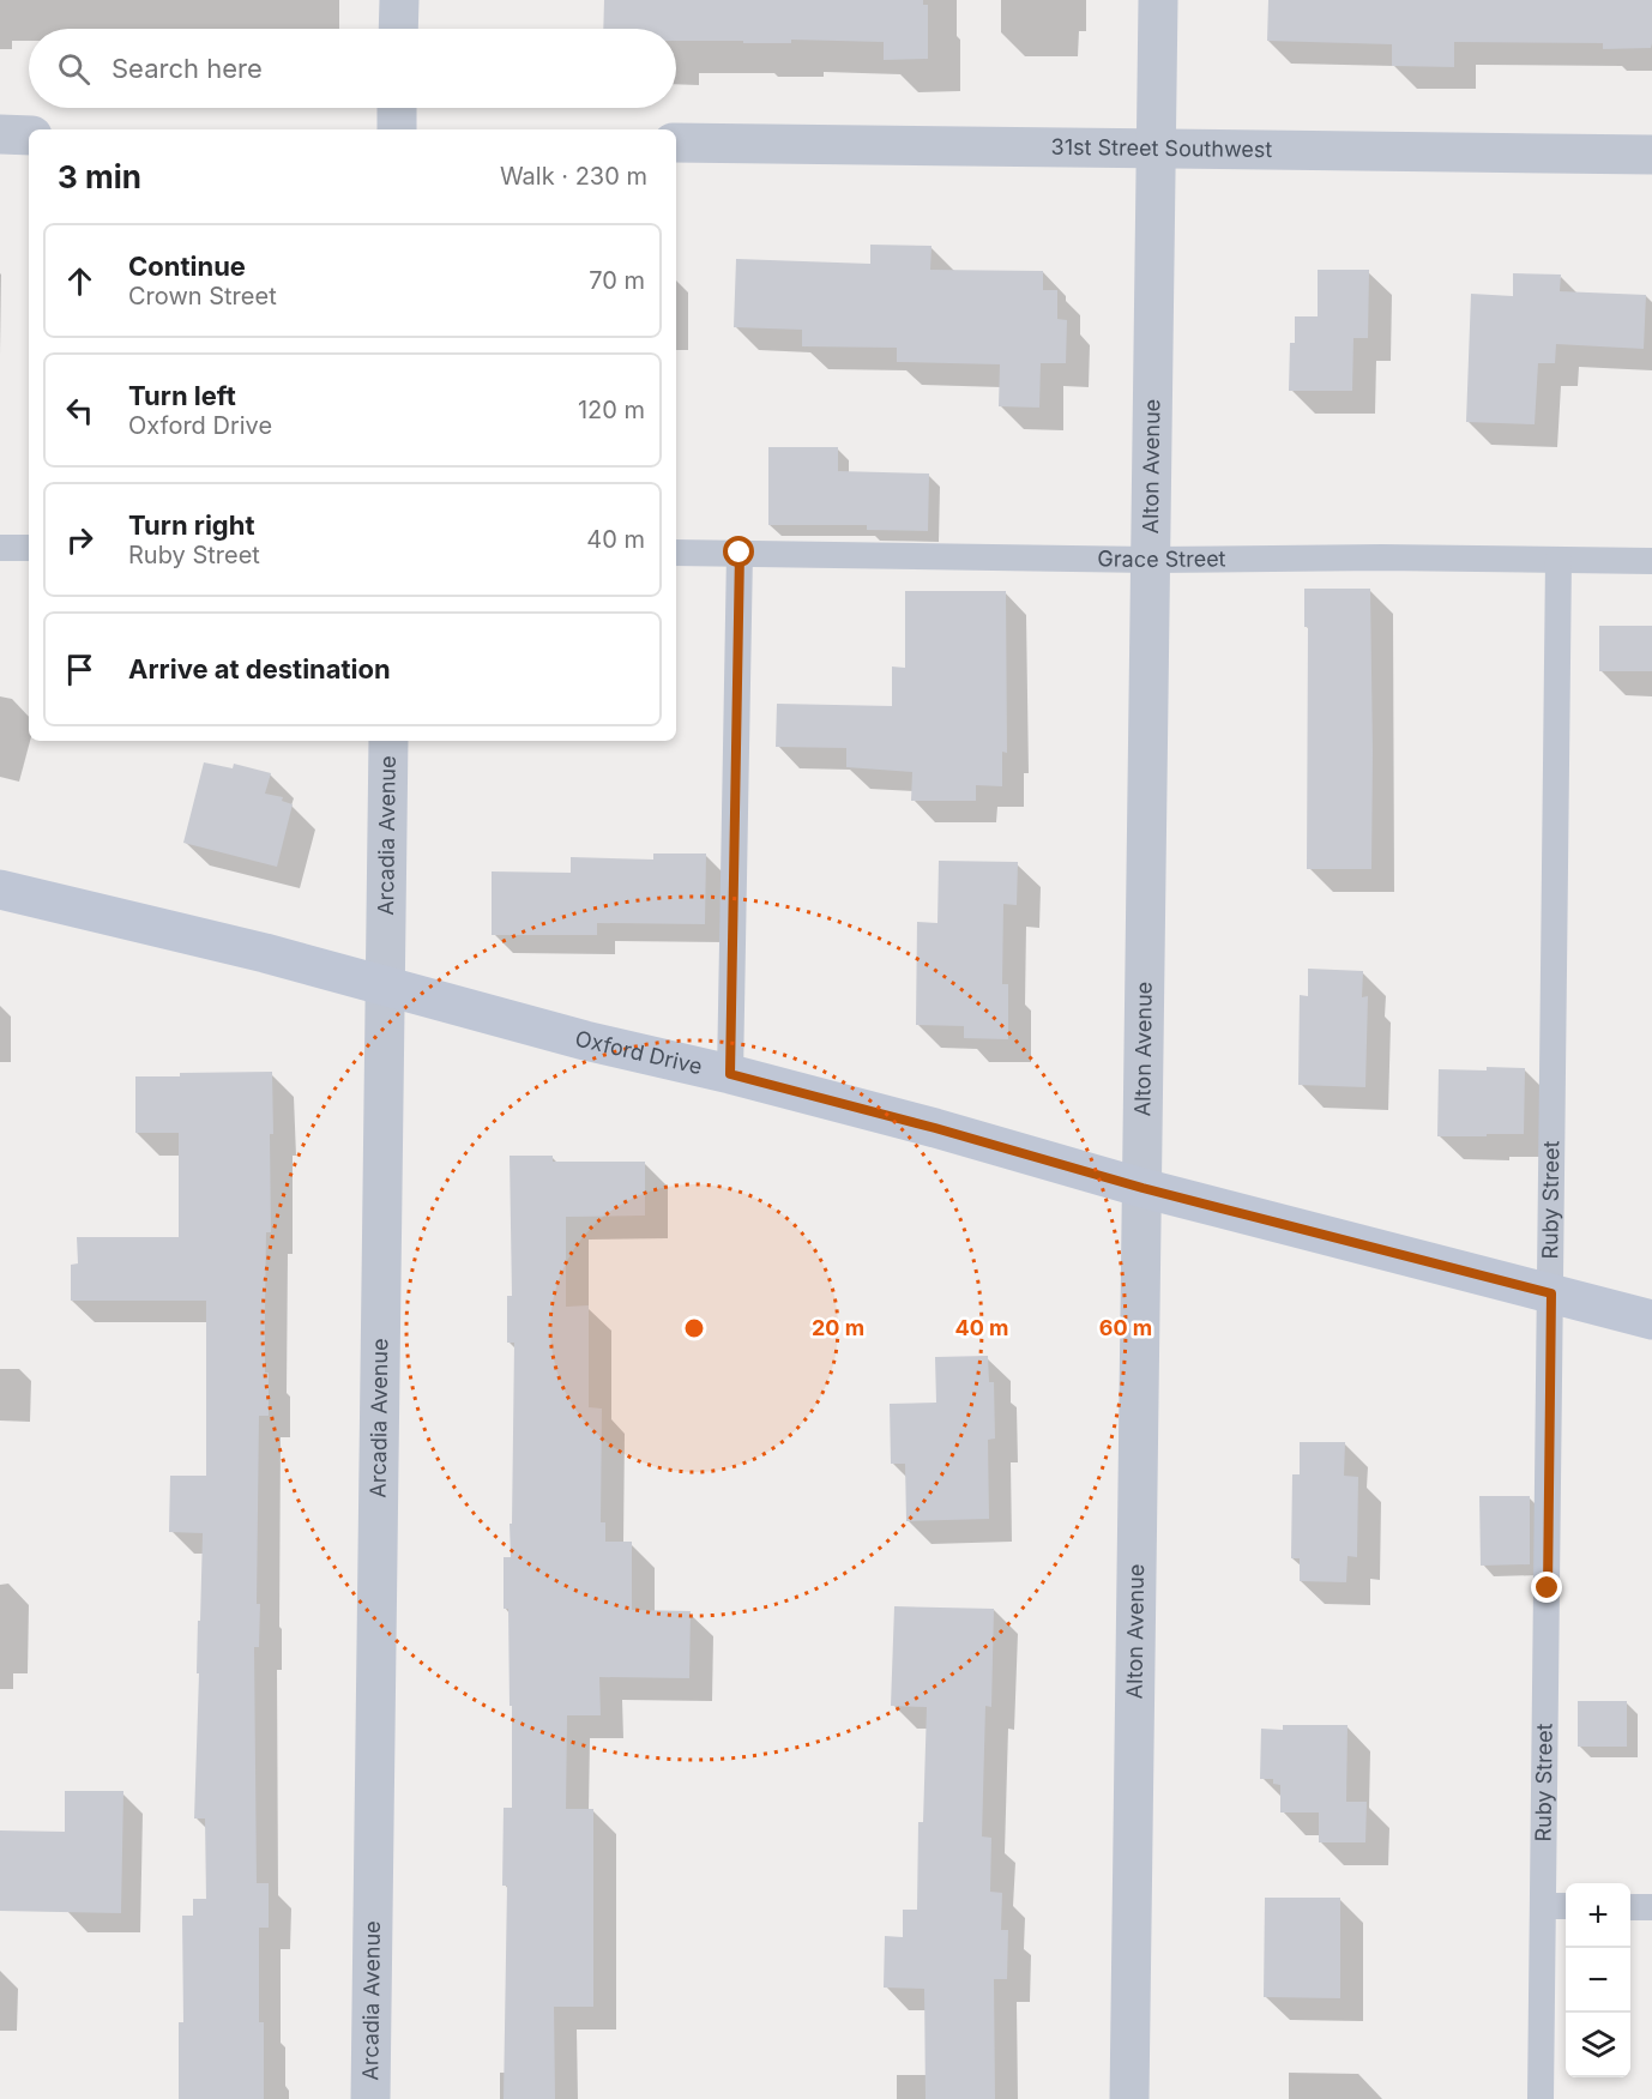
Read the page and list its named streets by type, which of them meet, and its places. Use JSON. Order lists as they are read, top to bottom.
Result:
{
  "streets": {
    "main road": ["Oxford Drive"],
    "street": ["31st Street Southwest", "Alton Avenue", "Arcadia Avenue"],
    "lane": ["Grace Street", "Ruby Street"]
  },
  "crossings": [
    ["31st Street Southwest", "Alton Avenue"],
    ["Alton Avenue", "Grace Street"],
    ["Alton Avenue", "Oxford Drive"],
    ["Grace Street", "Ruby Street"],
    ["Arcadia Avenue", "Oxford Drive"],
    ["Oxford Drive", "Ruby Street"]
  ],
  "page": {
    "search": "Search here",
    "heading": ["3 min", "Walk · 230 m"],
    "list": [
      ["Continue", "Crown Street", "70 m"],
      ["Turn left", "Oxford Drive", "120 m"],
      ["Turn right", "Ruby Street", "40 m"],
      "Arrive at destination"
    ],
    "map_buttons": ["+", "−"]
  },
  "rings": ["20 m", "40 m", "60 m"]
}
